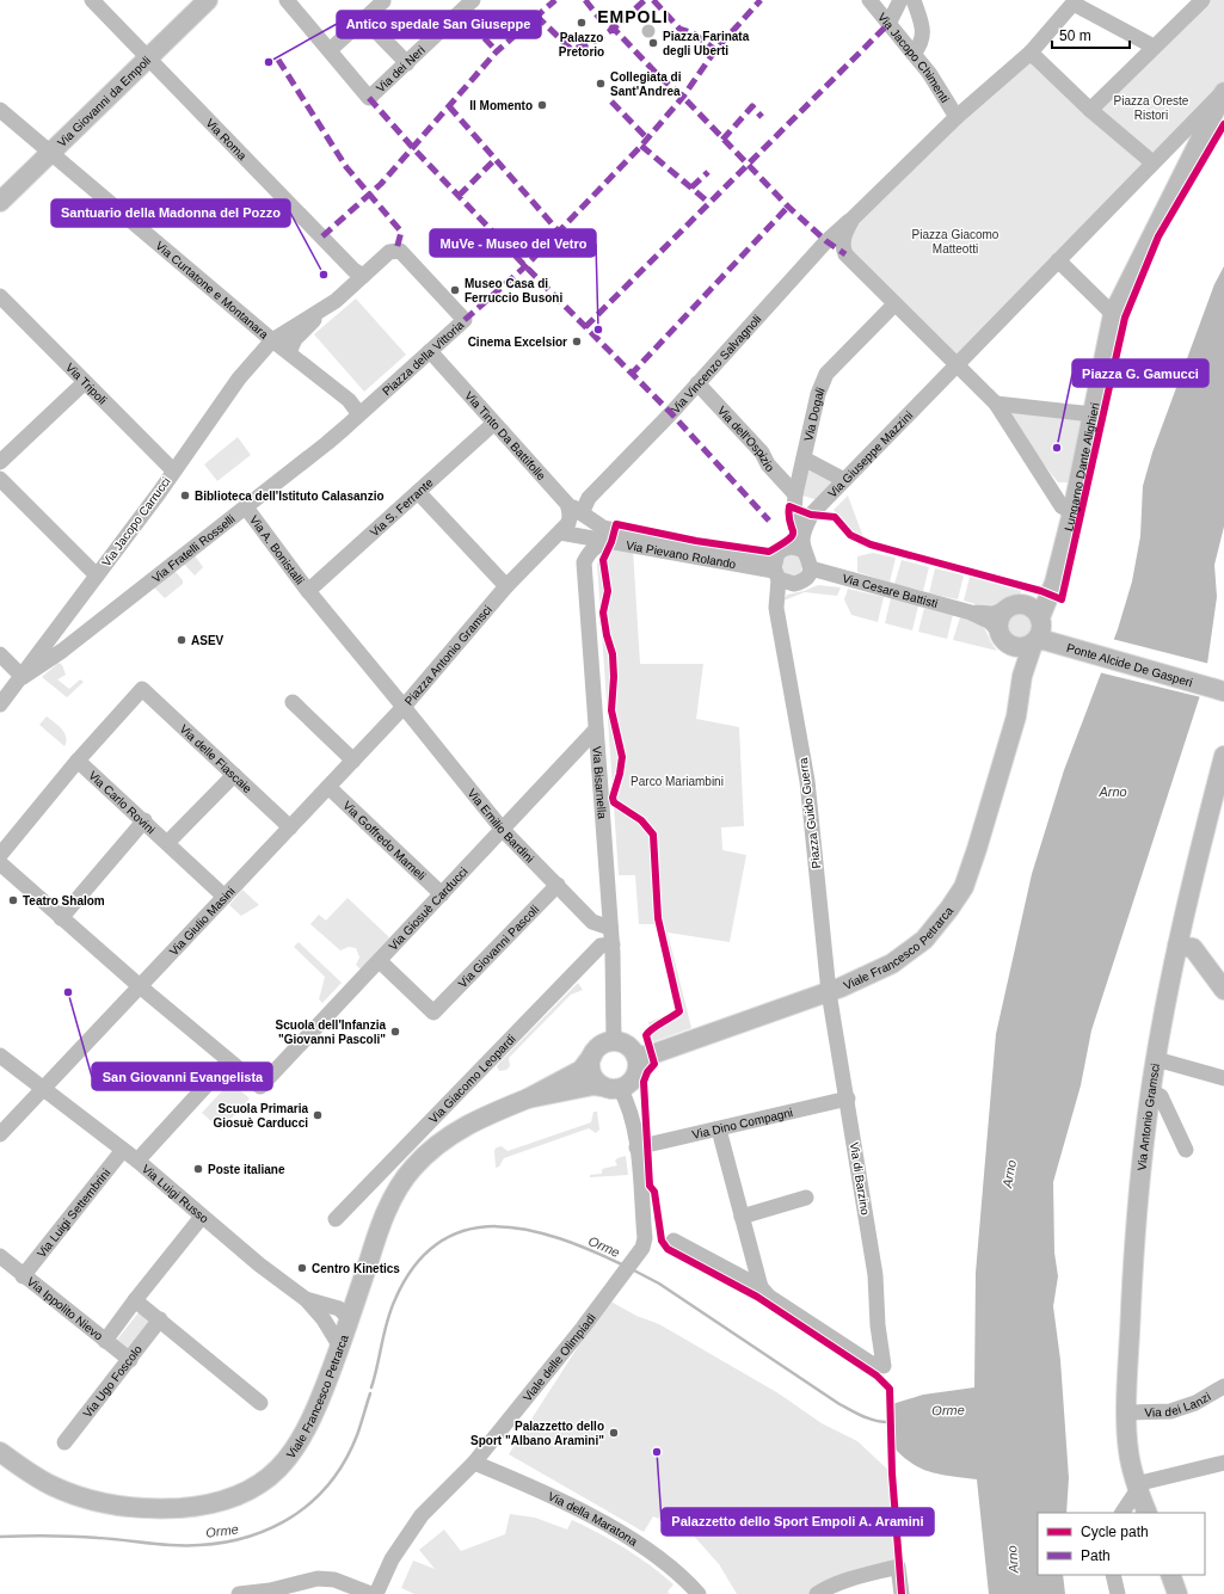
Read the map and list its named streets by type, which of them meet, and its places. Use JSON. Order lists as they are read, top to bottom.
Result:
{
  "streets": {
    "main road": [
      "Via Giovanni da Empoli",
      "Lungarno Dante Alighieri",
      "Ponte Alcide De Gasperi",
      "Viale Francesco Petrarca",
      "Via Antonio Gramsci"
    ],
    "street": [
      "Via Jacopo Chimenti",
      "Via dei Neri",
      "Via Roma",
      "Via Curtatone e Montanara",
      "Piazza della Vittoria",
      "Via Vincenzo Salvagnoli",
      "Via Tripoli",
      "Via Dogali",
      "Via Tinto Da Battifolle",
      "Via dell'Ospizio",
      "Via Giuseppe Mazzini",
      "Via S. Ferrante",
      "Via Jacopo Carrucci",
      "Via Fratelli Rosselli",
      "Via A. Bonistalli",
      "Via Pievano Rolando",
      "Via Cesare Battisti",
      "Piazza Antonio Gramsci",
      "Via delle Fiascaie",
      "Via Bisarnella",
      "Via Carlo Rovini",
      "Piazza Guido Guerra",
      "Via Emilio Bardini",
      "Via Goffredo Mameli",
      "Via Giosuè Carducci",
      "Via Giulio Masini",
      "Via Giovanni Pascoli",
      "Via Giacomo Leopardi",
      "Via Dino Compagni",
      "Via di Barzino",
      "Via Luigi Russo",
      "Via Luigi Settembrini",
      "Via Ippolito Nievo",
      "Viale delle Olimpiadi",
      "Via Ugo Foscolo",
      "Via dei Lanzi",
      "Via della Maratona"
    ]
  },
  "crossings": [
    ["Via Giovanni da Empoli", "Via Roma"],
    ["Via Giovanni da Empoli", "Via Curtatone e Montanara"],
    ["Via Roma", "Piazza della Vittoria"],
    ["Via Curtatone e Montanara", "Piazza della Vittoria"],
    ["Via Curtatone e Montanara", "Via Jacopo Carrucci"],
    ["Piazza della Vittoria", "Via Tinto Da Battifolle"],
    ["Piazza della Vittoria", "Via Jacopo Carrucci"],
    ["Piazza della Vittoria", "Via Fratelli Rosselli"],
    ["Via Vincenzo Salvagnoli", "Via dell'Ospizio"],
    ["Via Vincenzo Salvagnoli", "Via Pievano Rolando"],
    ["Via Tripoli", "Via Jacopo Carrucci"],
    ["Via Dogali", "Via dell'Ospizio"],
    ["Via Dogali", "Via Giuseppe Mazzini"],
    ["Via Dogali", "Via Pievano Rolando"],
    ["Via Dogali", "Via Cesare Battisti"],
    ["Via Dogali", "Piazza Guido Guerra"],
    ["Via Tinto Da Battifolle", "Via S. Ferrante"],
    ["Via Tinto Da Battifolle", "Via Pievano Rolando"],
    ["Via Giuseppe Mazzini", "Via Pievano Rolando"],
    ["Via Giuseppe Mazzini", "Via Cesare Battisti"],
    ["Via Giuseppe Mazzini", "Piazza Guido Guerra"],
    ["Lungarno Dante Alighieri", "Via Cesare Battisti"],
    ["Lungarno Dante Alighieri", "Ponte Alcide De Gasperi"],
    ["Lungarno Dante Alighieri", "Viale Francesco Petrarca"],
    ["Via S. Ferrante", "Via A. Bonistalli"],
    ["Via S. Ferrante", "Piazza Antonio Gramsci"],
    ["Via Jacopo Carrucci", "Via Fratelli Rosselli"],
    ["Via Fratelli Rosselli", "Via A. Bonistalli"],
    ["Via A. Bonistalli", "Piazza Antonio Gramsci"],
    ["Via Pievano Rolando", "Via Cesare Battisti"],
    ["Via Pievano Rolando", "Via Bisarnella"],
    ["Via Pievano Rolando", "Piazza Guido Guerra"],
    ["Via Cesare Battisti", "Ponte Alcide De Gasperi"],
    ["Via Cesare Battisti", "Piazza Guido Guerra"],
    ["Via Cesare Battisti", "Viale Francesco Petrarca"],
    ["Piazza Antonio Gramsci", "Via Emilio Bardini"],
    ["Piazza Antonio Gramsci", "Via Giulio Masini"],
    ["Ponte Alcide De Gasperi", "Viale Francesco Petrarca"],
    ["Via delle Fiascaie", "Via Carlo Rovini"],
    ["Via delle Fiascaie", "Via Giulio Masini"],
    ["Via Bisarnella", "Via Emilio Bardini"],
    ["Via Bisarnella", "Via Giosuè Carducci"],
    ["Via Bisarnella", "Viale Francesco Petrarca"],
    ["Via Bisarnella", "Via Giacomo Leopardi"],
    ["Via Bisarnella", "Viale delle Olimpiadi"],
    ["Via Carlo Rovini", "Via Giulio Masini"],
    ["Piazza Guido Guerra", "Viale Francesco Petrarca"],
    ["Piazza Guido Guerra", "Via di Barzino"],
    ["Via Emilio Bardini", "Via Giosuè Carducci"],
    ["Via Emilio Bardini", "Via Giulio Masini"],
    ["Via Emilio Bardini", "Via Giovanni Pascoli"],
    ["Via Goffredo Mameli", "Via Giosuè Carducci"],
    ["Via Goffredo Mameli", "Via Giulio Masini"],
    ["Via Giosuè Carducci", "Via Giovanni Pascoli"],
    ["Via Giulio Masini", "Via Luigi Russo"],
    ["Viale Francesco Petrarca", "Via di Barzino"],
    ["Viale Francesco Petrarca", "Via Luigi Russo"],
    ["Viale Francesco Petrarca", "Viale delle Olimpiadi"],
    ["Via Antonio Gramsci", "Via dei Lanzi"],
    ["Via Dino Compagni", "Via di Barzino"],
    ["Via Dino Compagni", "Viale delle Olimpiadi"],
    ["Via Luigi Russo", "Via Luigi Settembrini"],
    ["Via Luigi Settembrini", "Via Ippolito Nievo"],
    ["Via Ippolito Nievo", "Via Ugo Foscolo"],
    ["Viale delle Olimpiadi", "Via della Maratona"]
  ],
  "districts": ["EMPOLI"],
  "water": ["Arno", "Orme"],
  "parks": ["Piazza Oreste Ristori", "Piazza Giacomo Matteotti", "Parco Mariambini"],
  "places": [
    "Palazzo Pretorio",
    "Piazza Farinata degli Uberti",
    "Antico spedale San Giuseppe",
    "Collegiata di Sant'Andrea",
    "Il Momento",
    "Santuario della Madonna del Pozzo",
    "Museo Casa di Ferruccio Busoni",
    "MuVe - Museo del Vetro",
    "Cinema Excelsior",
    "Piazza G. Gamucci",
    "Biblioteca dell'Istituto Calasanzio",
    "ASEV",
    "Teatro Shalom",
    "San Giovanni Evangelista",
    "Scuola dell'Infanzia \"Giovanni Pascoli\"",
    "Scuola Primaria Giosuè Carducci",
    "Poste italiane",
    "Centro Kinetics",
    "Palazzetto dello Sport \"Albano Aramini\"",
    "Palazzetto dello Sport Empoli A. Aramini"
  ],
  "legend": ["Cycle path", "Path"],
  "scale_bar": "50 m"
}
